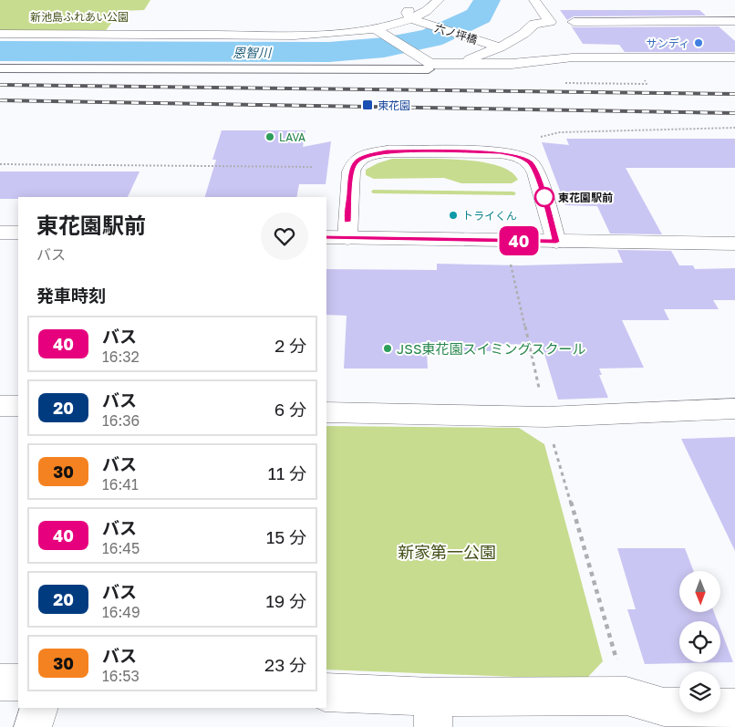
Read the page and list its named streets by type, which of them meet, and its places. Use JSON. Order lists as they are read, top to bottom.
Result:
{
  "streets": {
    "street": ["六ノ坪橋"]
  },
  "water": ["恩智川"],
  "parks": ["新池島ふれあい公園", "新家第一公園"],
  "places": {
    "other": [
      "サンディ",
      "LAVA",
      "東花園駅前",
      "トライくん",
      "JSS東花園スイミングスクール"
    ],
    "transit": ["東花園"]
  },
  "lines": ["bus line 40"],
  "north": "bottom",
  "page": {
    "on_map": "40",
    "heading": [
      ["東花園駅前", "バス"],
      "発車時刻"
    ],
    "list": [
      {
        "mark": "40",
        "name": "バス",
        "note": "16:32",
        "value": "2 分"
      },
      {
        "mark": "20",
        "name": "バス",
        "note": "16:36",
        "value": "6 分"
      },
      {
        "mark": "30",
        "name": "バス",
        "note": "16:41",
        "value": "11 分"
      },
      {
        "mark": "40",
        "name": "バス",
        "note": "16:45",
        "value": "15 分"
      },
      {
        "mark": "20",
        "name": "バス",
        "note": "16:49",
        "value": "19 分"
      },
      {
        "mark": "30",
        "name": "バス",
        "note": "16:53",
        "value": "23 分"
      }
    ]
  }
}
